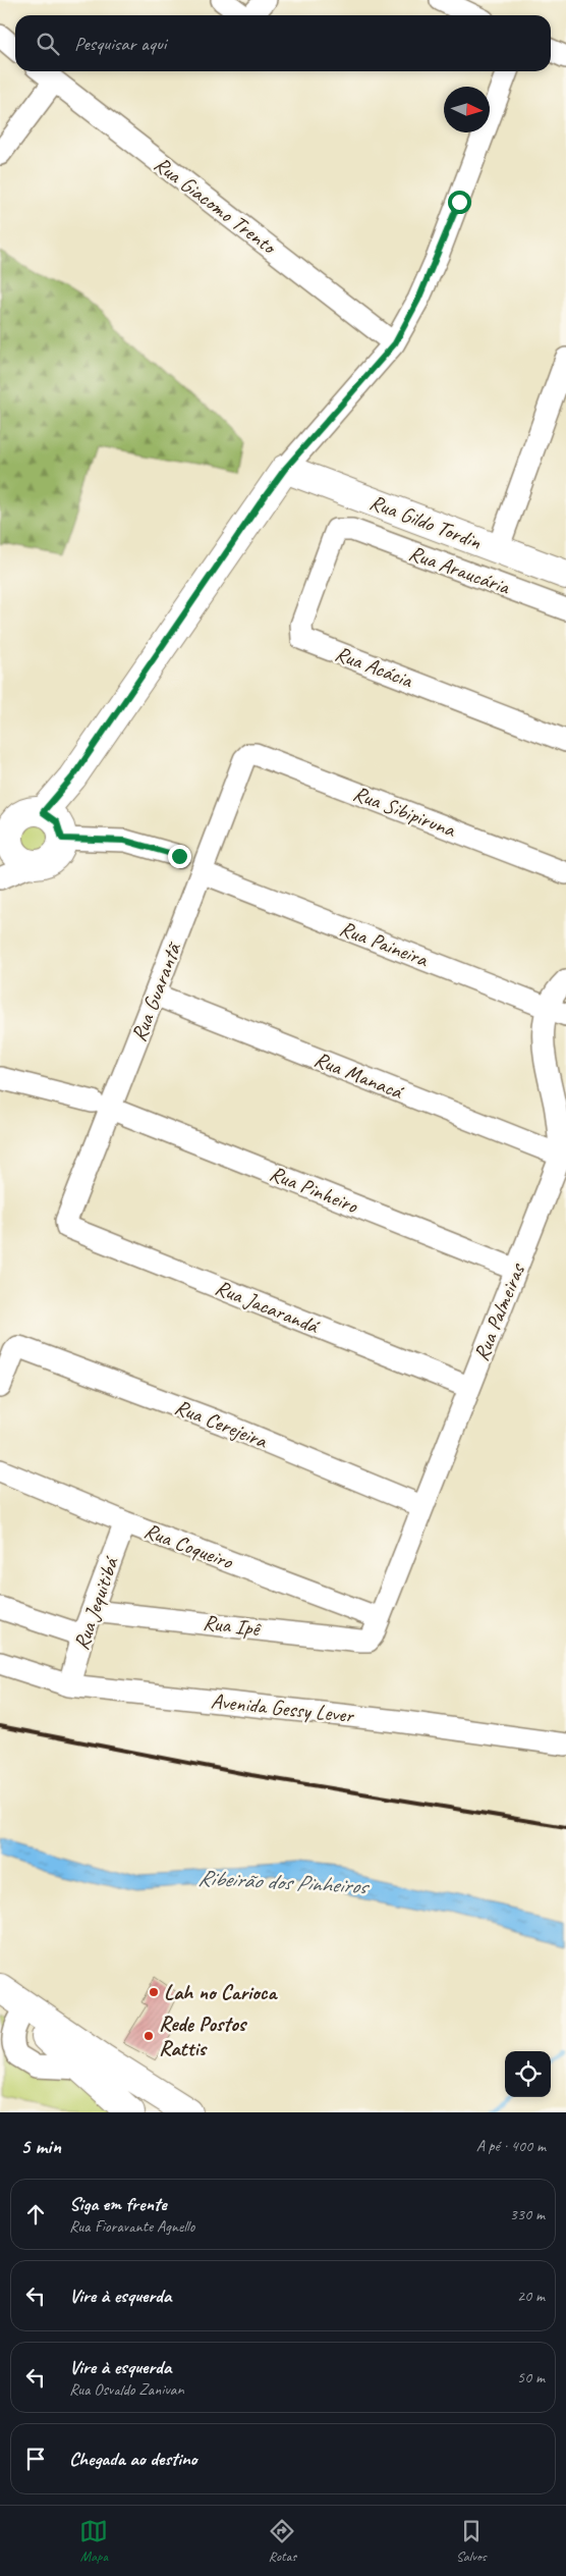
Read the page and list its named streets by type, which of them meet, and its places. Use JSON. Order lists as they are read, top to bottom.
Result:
{
  "streets": {
    "main road": ["Rua Gildo Tordin"],
    "street": [
      "Rua Giacomo Trento",
      "Rua Araucária",
      "Rua Acácia",
      "Rua Sibipiruna",
      "Rua Paineira",
      "Rua Guarantã",
      "Rua Manacá",
      "Rua Pinheiro",
      "Rua Jacarandá",
      "Rua Palmeiras",
      "Rua Cerejeira",
      "Rua Coqueiro",
      "Rua Jequitibá",
      "Rua Ipê",
      "Avenida Gessy Lever"
    ]
  },
  "crossings": [
    ["Rua Araucária", "Rua Acácia"],
    ["Rua Sibipiruna", "Rua Guarantã"],
    ["Rua Paineira", "Rua Guarantã"],
    ["Rua Paineira", "Rua Palmeiras"],
    ["Rua Guarantã", "Rua Manacá"],
    ["Rua Guarantã", "Rua Pinheiro"],
    ["Rua Guarantã", "Rua Jacarandá"],
    ["Rua Manacá", "Rua Palmeiras"],
    ["Rua Pinheiro", "Rua Palmeiras"],
    ["Rua Jacarandá", "Rua Palmeiras"],
    ["Rua Palmeiras", "Rua Cerejeira"],
    ["Rua Palmeiras", "Rua Coqueiro"],
    ["Rua Palmeiras", "Rua Ipê"],
    ["Rua Coqueiro", "Rua Jequitibá"],
    ["Rua Jequitibá", "Rua Ipê"],
    ["Rua Jequitibá", "Avenida Gessy Lever"]
  ],
  "water": ["Ribeirão dos Pinheiros"],
  "places": ["Lah no Carioca", "Rede Postos Rattis"],
  "north": "right",
  "page": {
    "search": "Pesquisar aqui",
    "heading": ["5 min", "A pé · 400 m"],
    "list": [
      ["Siga em frente", "Rua Fioravante Agnello", "330 m"],
      ["Vire à esquerda", "20 m"],
      ["Vire à esquerda", "Rua Osvaldo Zanivan", "50 m"],
      "Chegada ao destino"
    ],
    "nav": ["Mapa", "Rotas", "Salvos"]
  }
}
